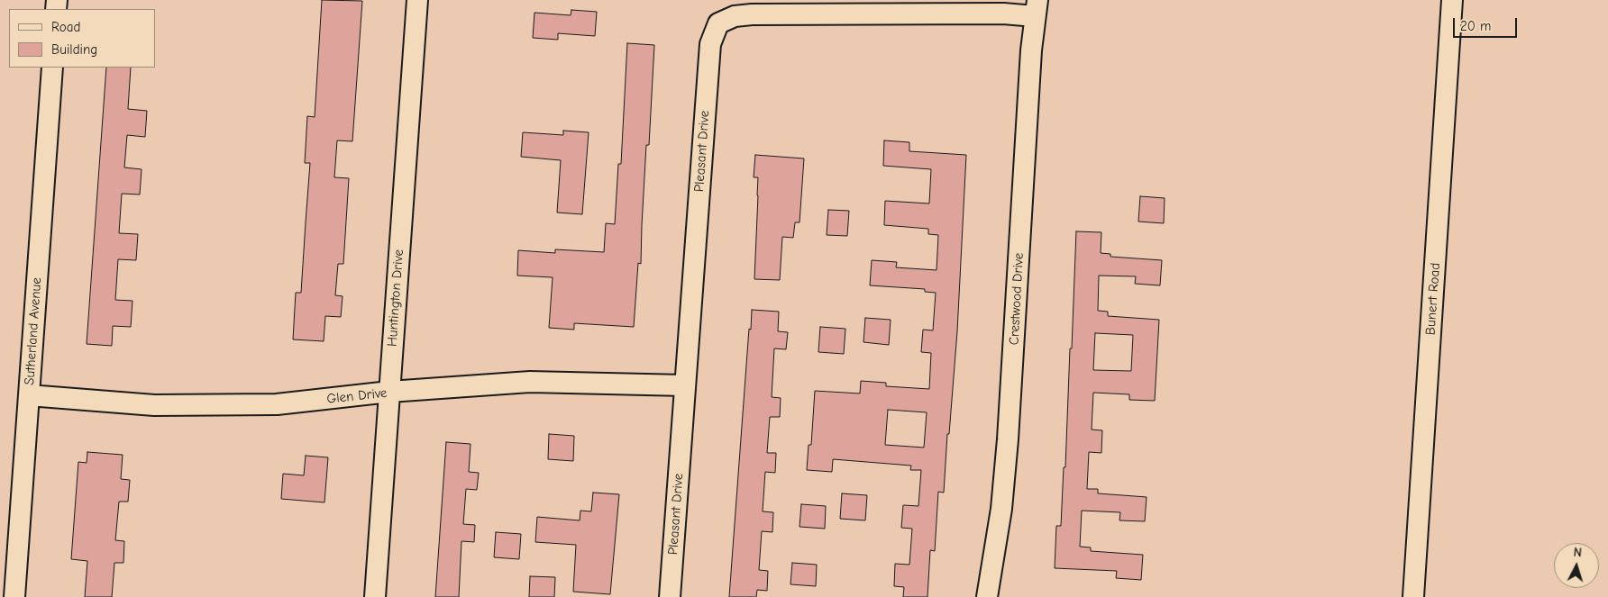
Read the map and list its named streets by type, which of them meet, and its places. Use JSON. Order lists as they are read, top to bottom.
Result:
{
  "streets": {
    "street": [
      "Pleasant Drive",
      "Huntington Drive",
      "Crestwood Drive",
      "Bunert Road",
      "Sutherland Avenue",
      "Glen Drive"
    ]
  },
  "crossings": [
    ["Pleasant Drive", "Crestwood Drive"],
    ["Pleasant Drive", "Glen Drive"],
    ["Huntington Drive", "Glen Drive"],
    ["Sutherland Avenue", "Glen Drive"]
  ],
  "legend": ["Road", "Building"],
  "scale_bar": "20 m",
  "north": "top"
}
